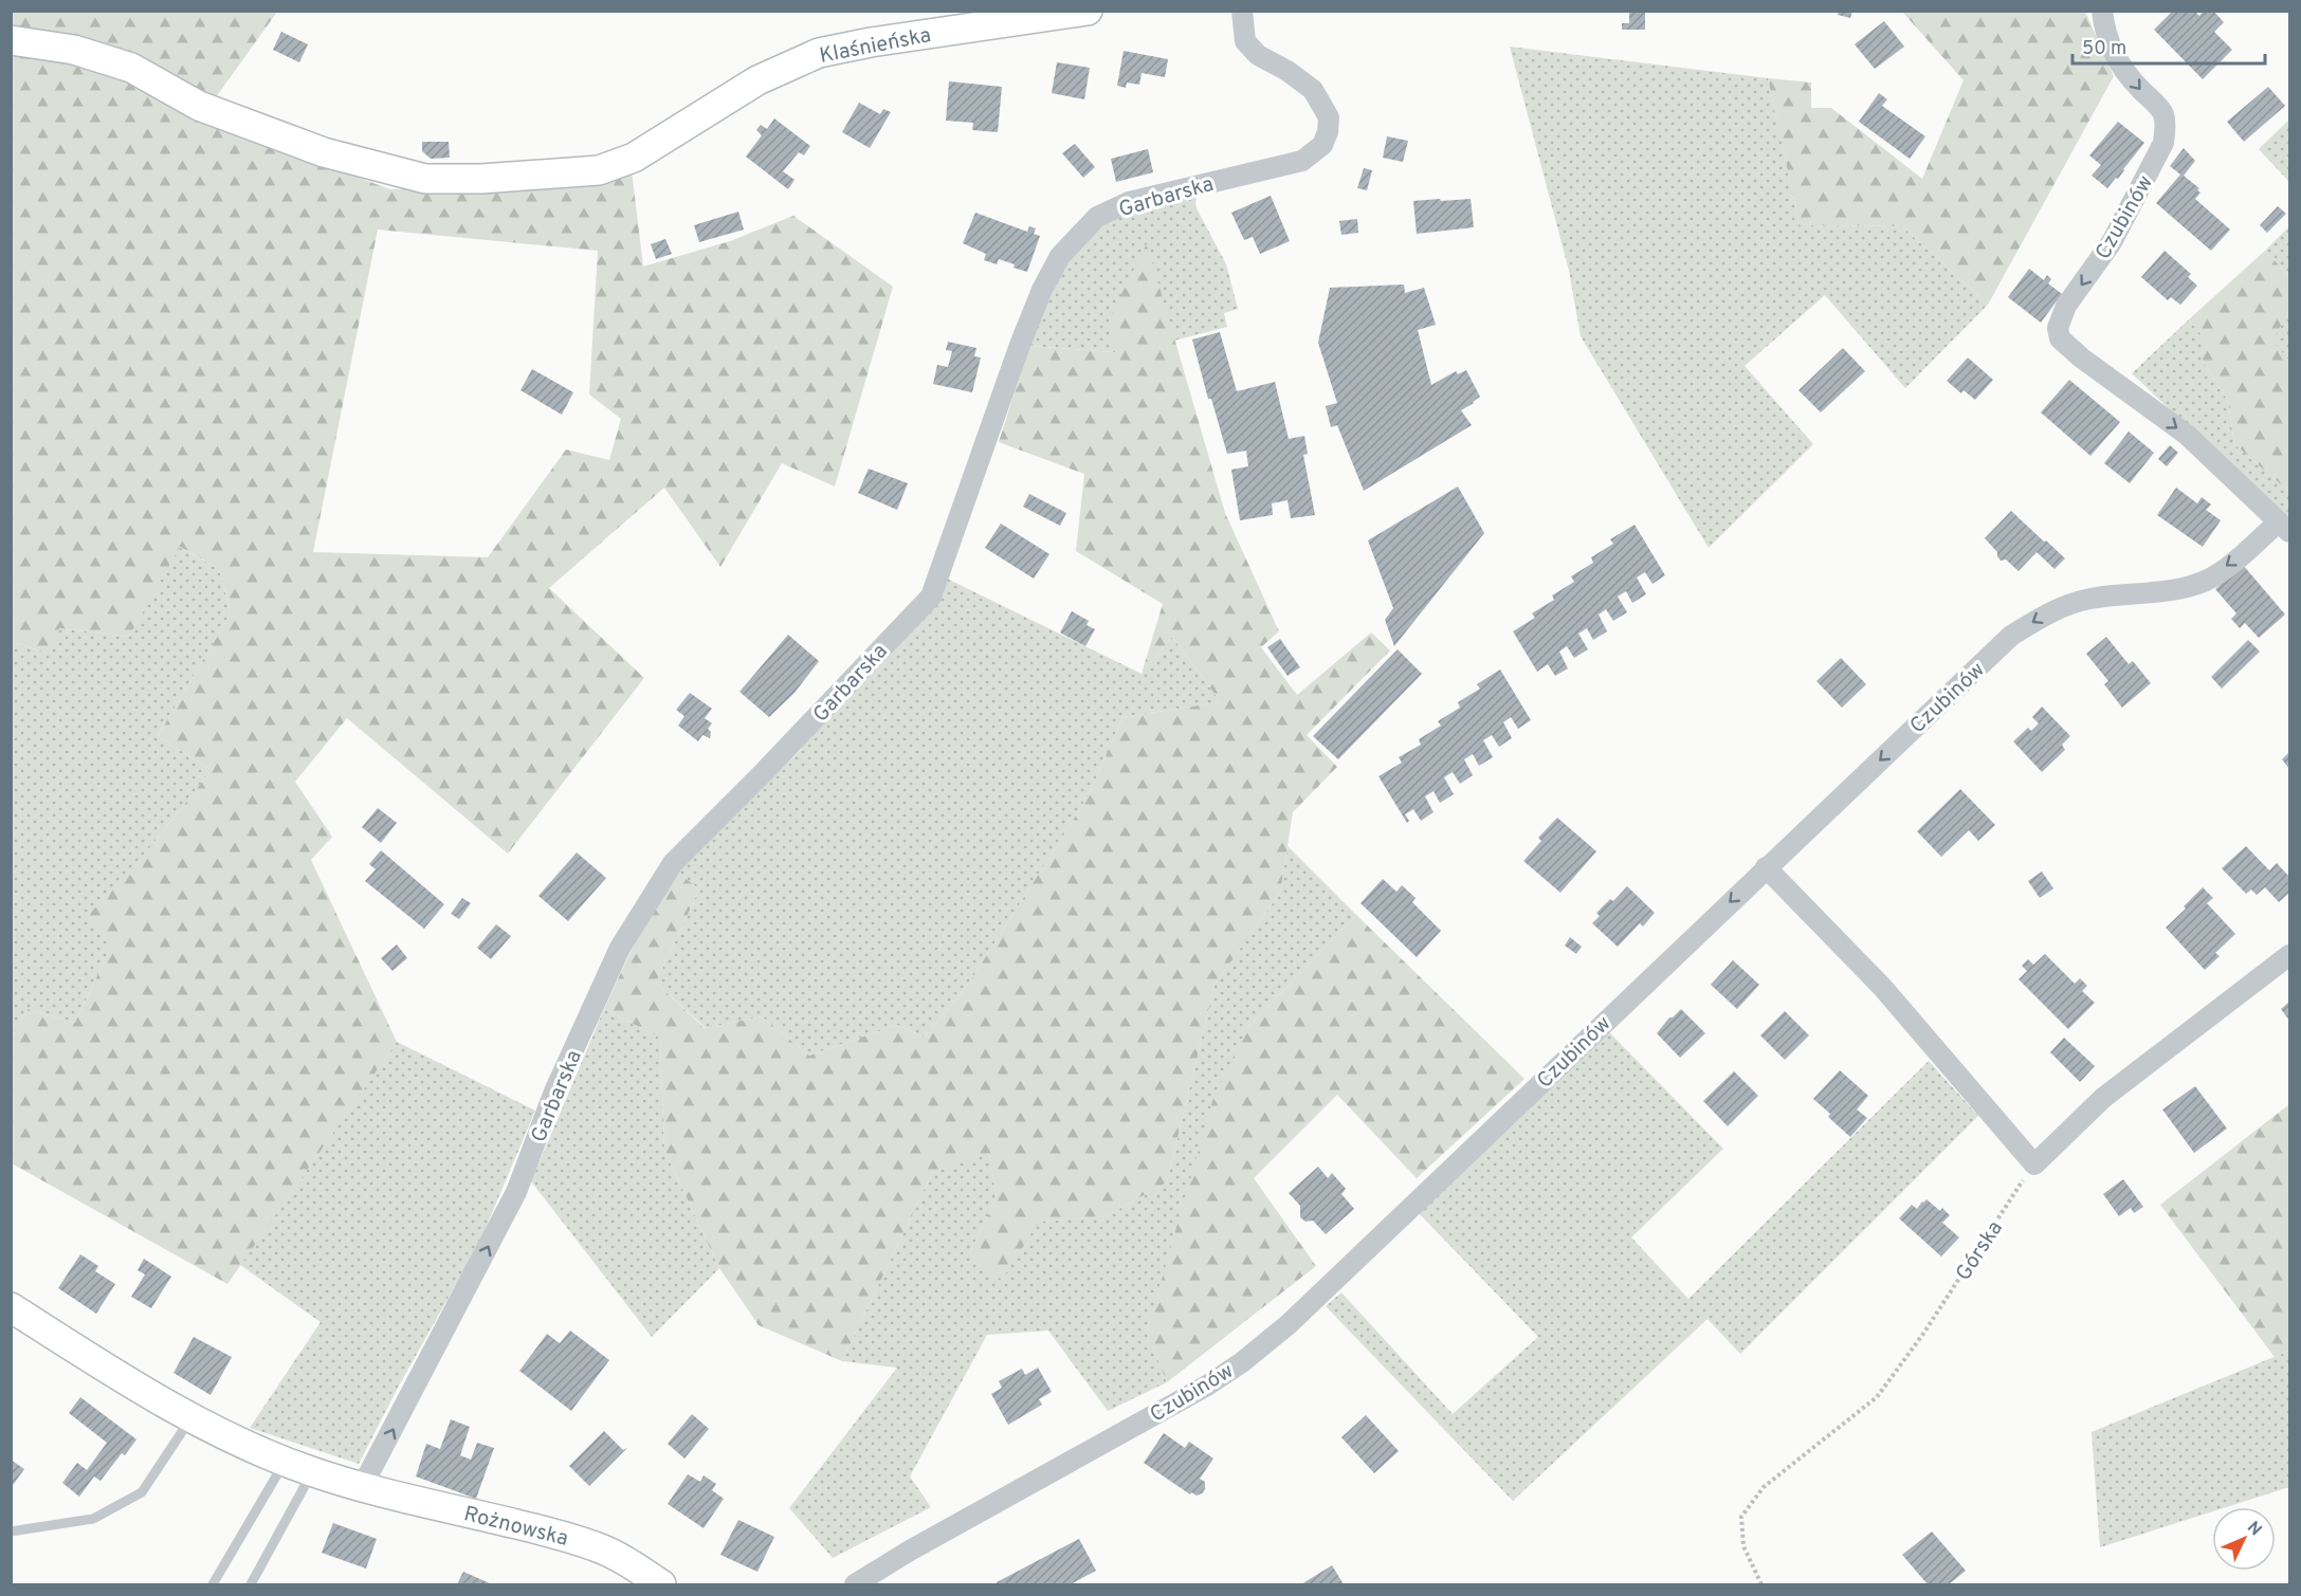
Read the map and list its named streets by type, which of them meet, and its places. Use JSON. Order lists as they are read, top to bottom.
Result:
{
  "streets": {
    "street": [
      "Klaśnieńska",
      "Garbarska",
      "Czubinów",
      "Rożnowska"
    ],
    "path": ["Górska"]
  },
  "crossings": [
    ["Garbarska", "Rożnowska"]
  ],
  "one_way": ["Garbarska", "Czubinów"],
  "scale_bar": "50 m",
  "north": "top right"
}
